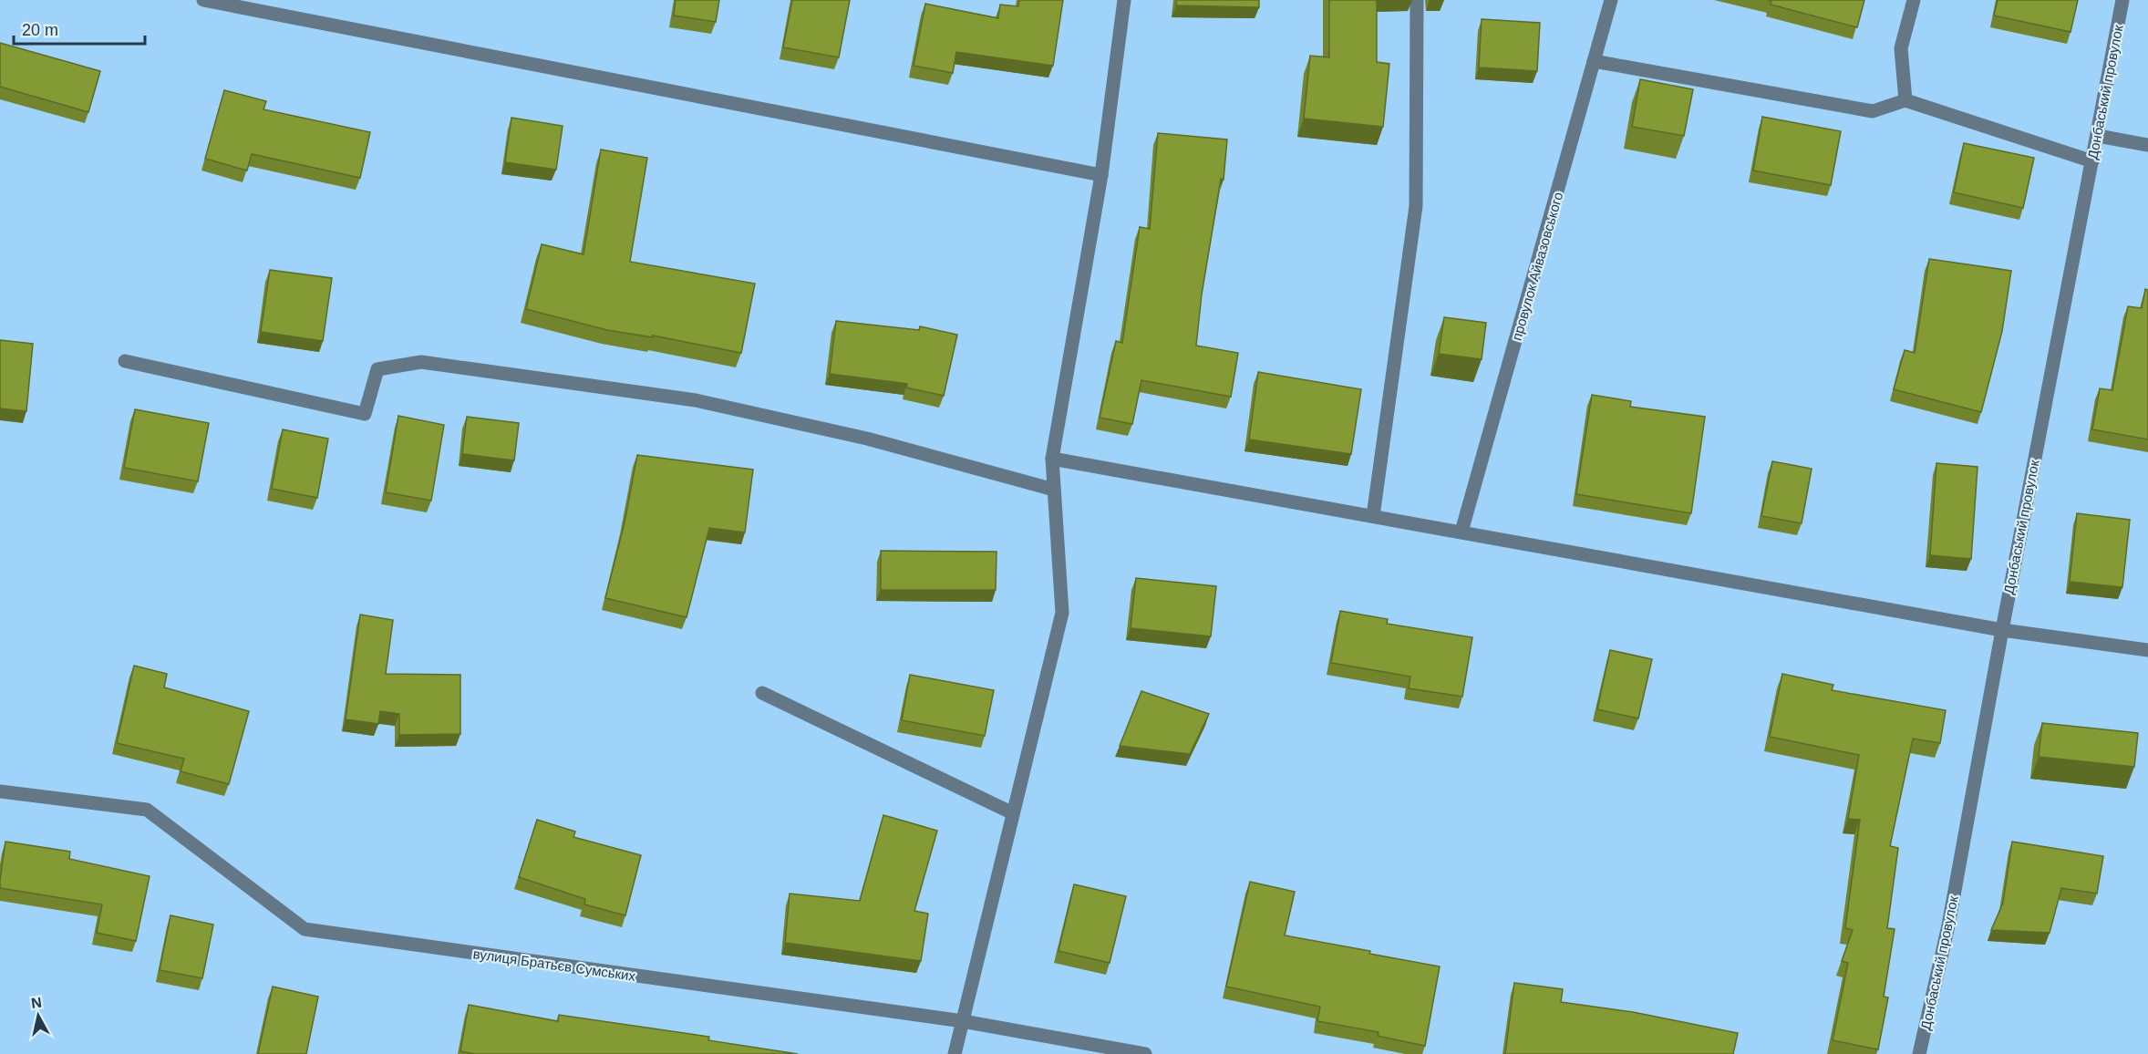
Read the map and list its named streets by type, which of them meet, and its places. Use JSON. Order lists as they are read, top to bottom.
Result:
{
  "streets": {
    "street": ["Донбаський провулок", "провулок Айвазовського", "вулиця Братьєв Сумських"]
  },
  "scale_bar": "20 m",
  "north": "top"
}
